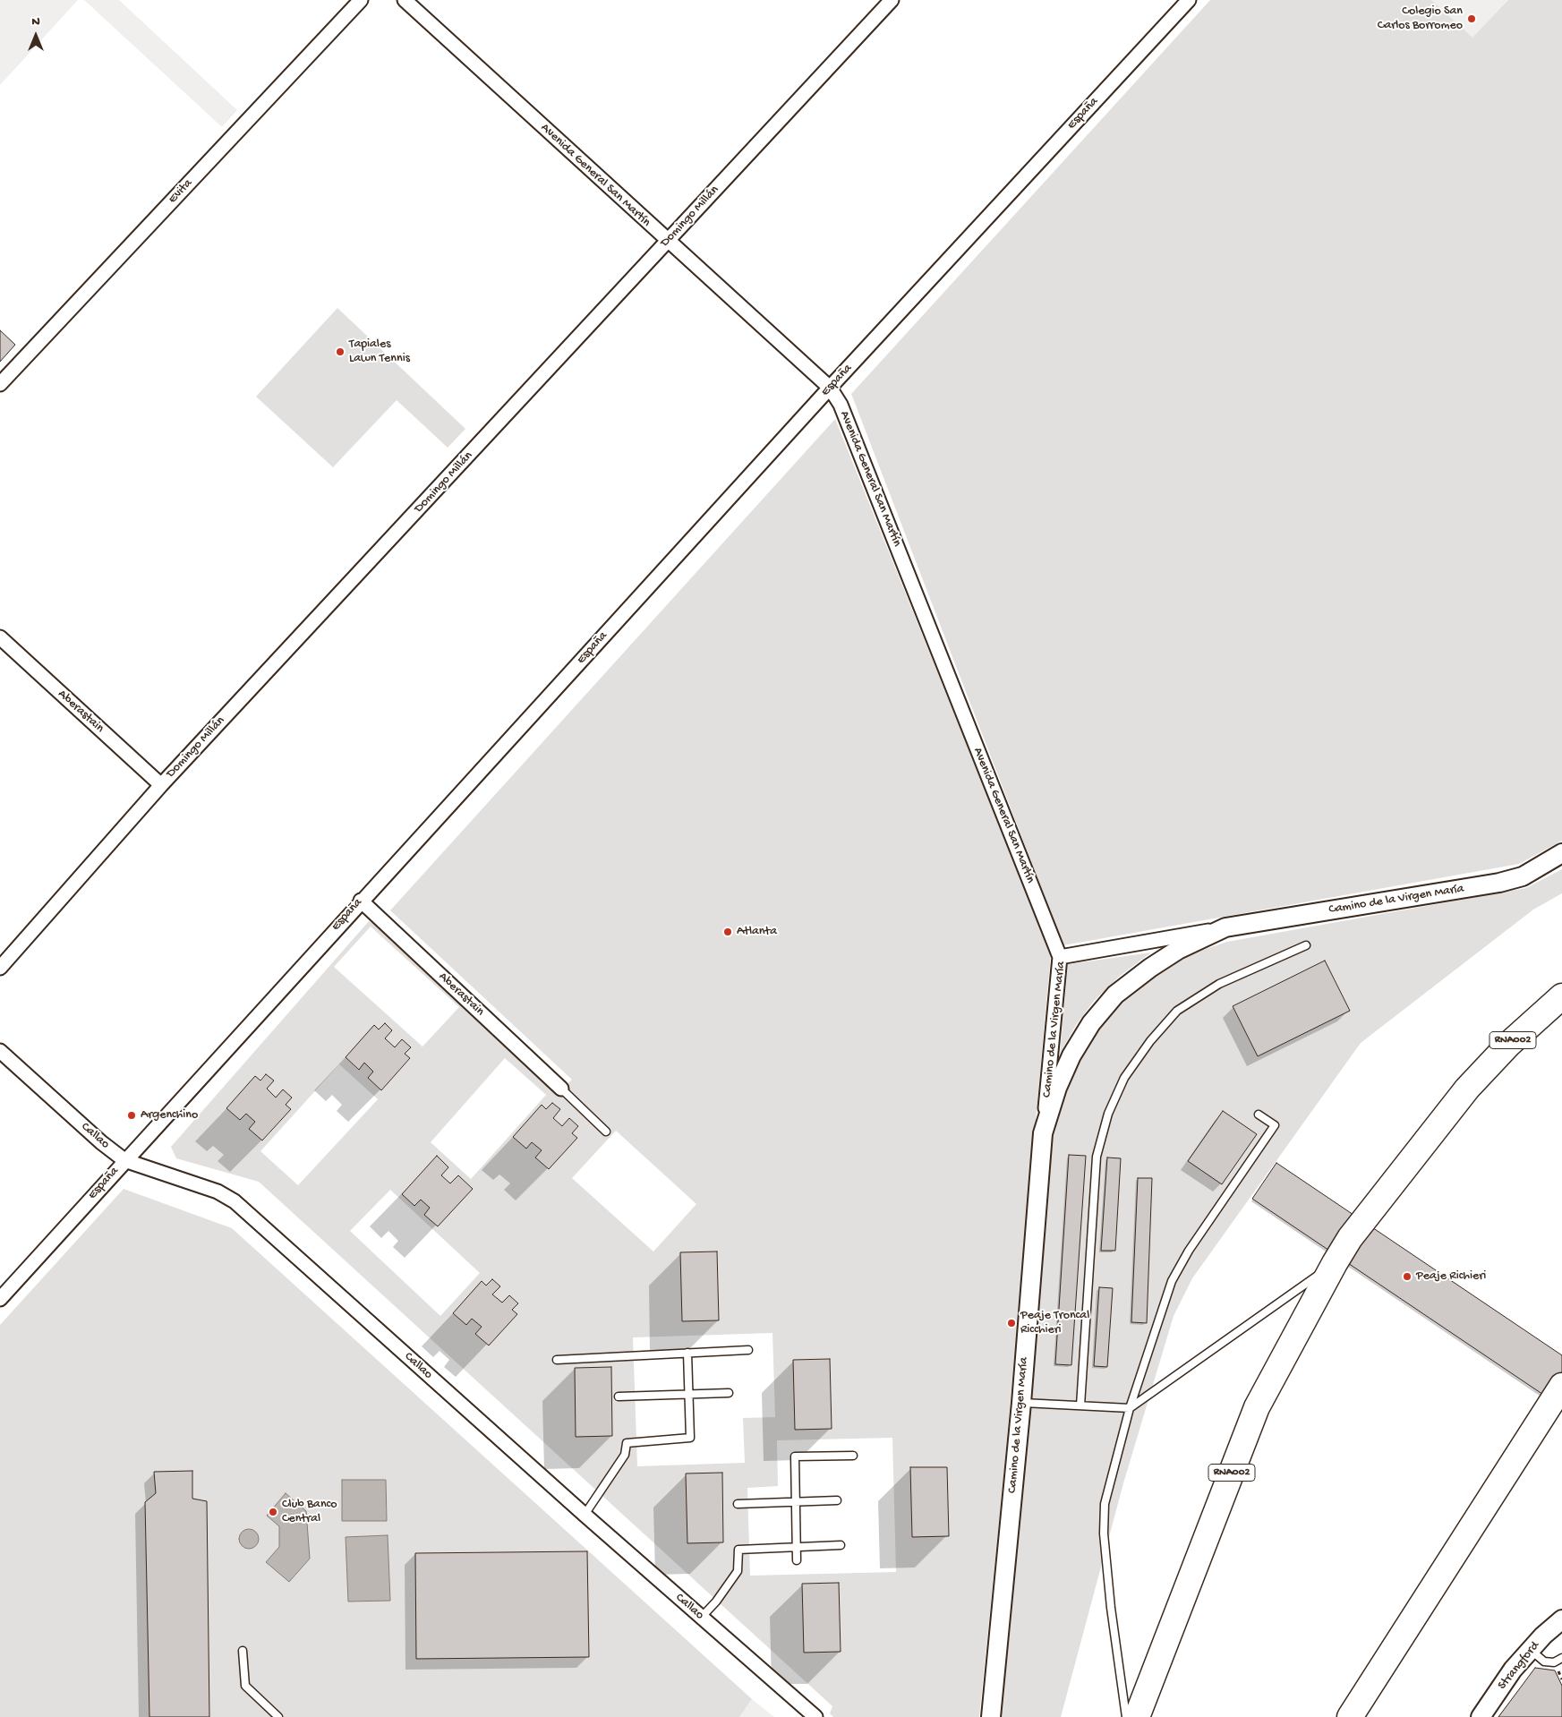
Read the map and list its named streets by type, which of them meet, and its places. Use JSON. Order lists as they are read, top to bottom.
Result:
{
  "streets": {
    "highway": ["RNA002"],
    "street": [
      "España",
      "Avenida General San Martín",
      "Evita",
      "Domingo Millán",
      "Aberastain",
      "Camino de la Virgen María",
      "Callao",
      "Strangford"
    ]
  },
  "crossings": [
    ["España", "Avenida General San Martín"],
    ["España", "Aberastain"],
    ["España", "Callao"],
    ["Avenida General San Martín", "Domingo Millán"],
    ["Avenida General San Martín", "Camino de la Virgen María"],
    ["Domingo Millán", "Aberastain"]
  ],
  "places": [
    "Colegio San Carlos Borromeo",
    "Tapiales Lawn Tennis",
    "Atlanta",
    "Argenchino",
    "Peaje Richieri",
    "Peaje Troncal Ricchieri",
    "Club Banco Central"
  ],
  "north": "top"
}
